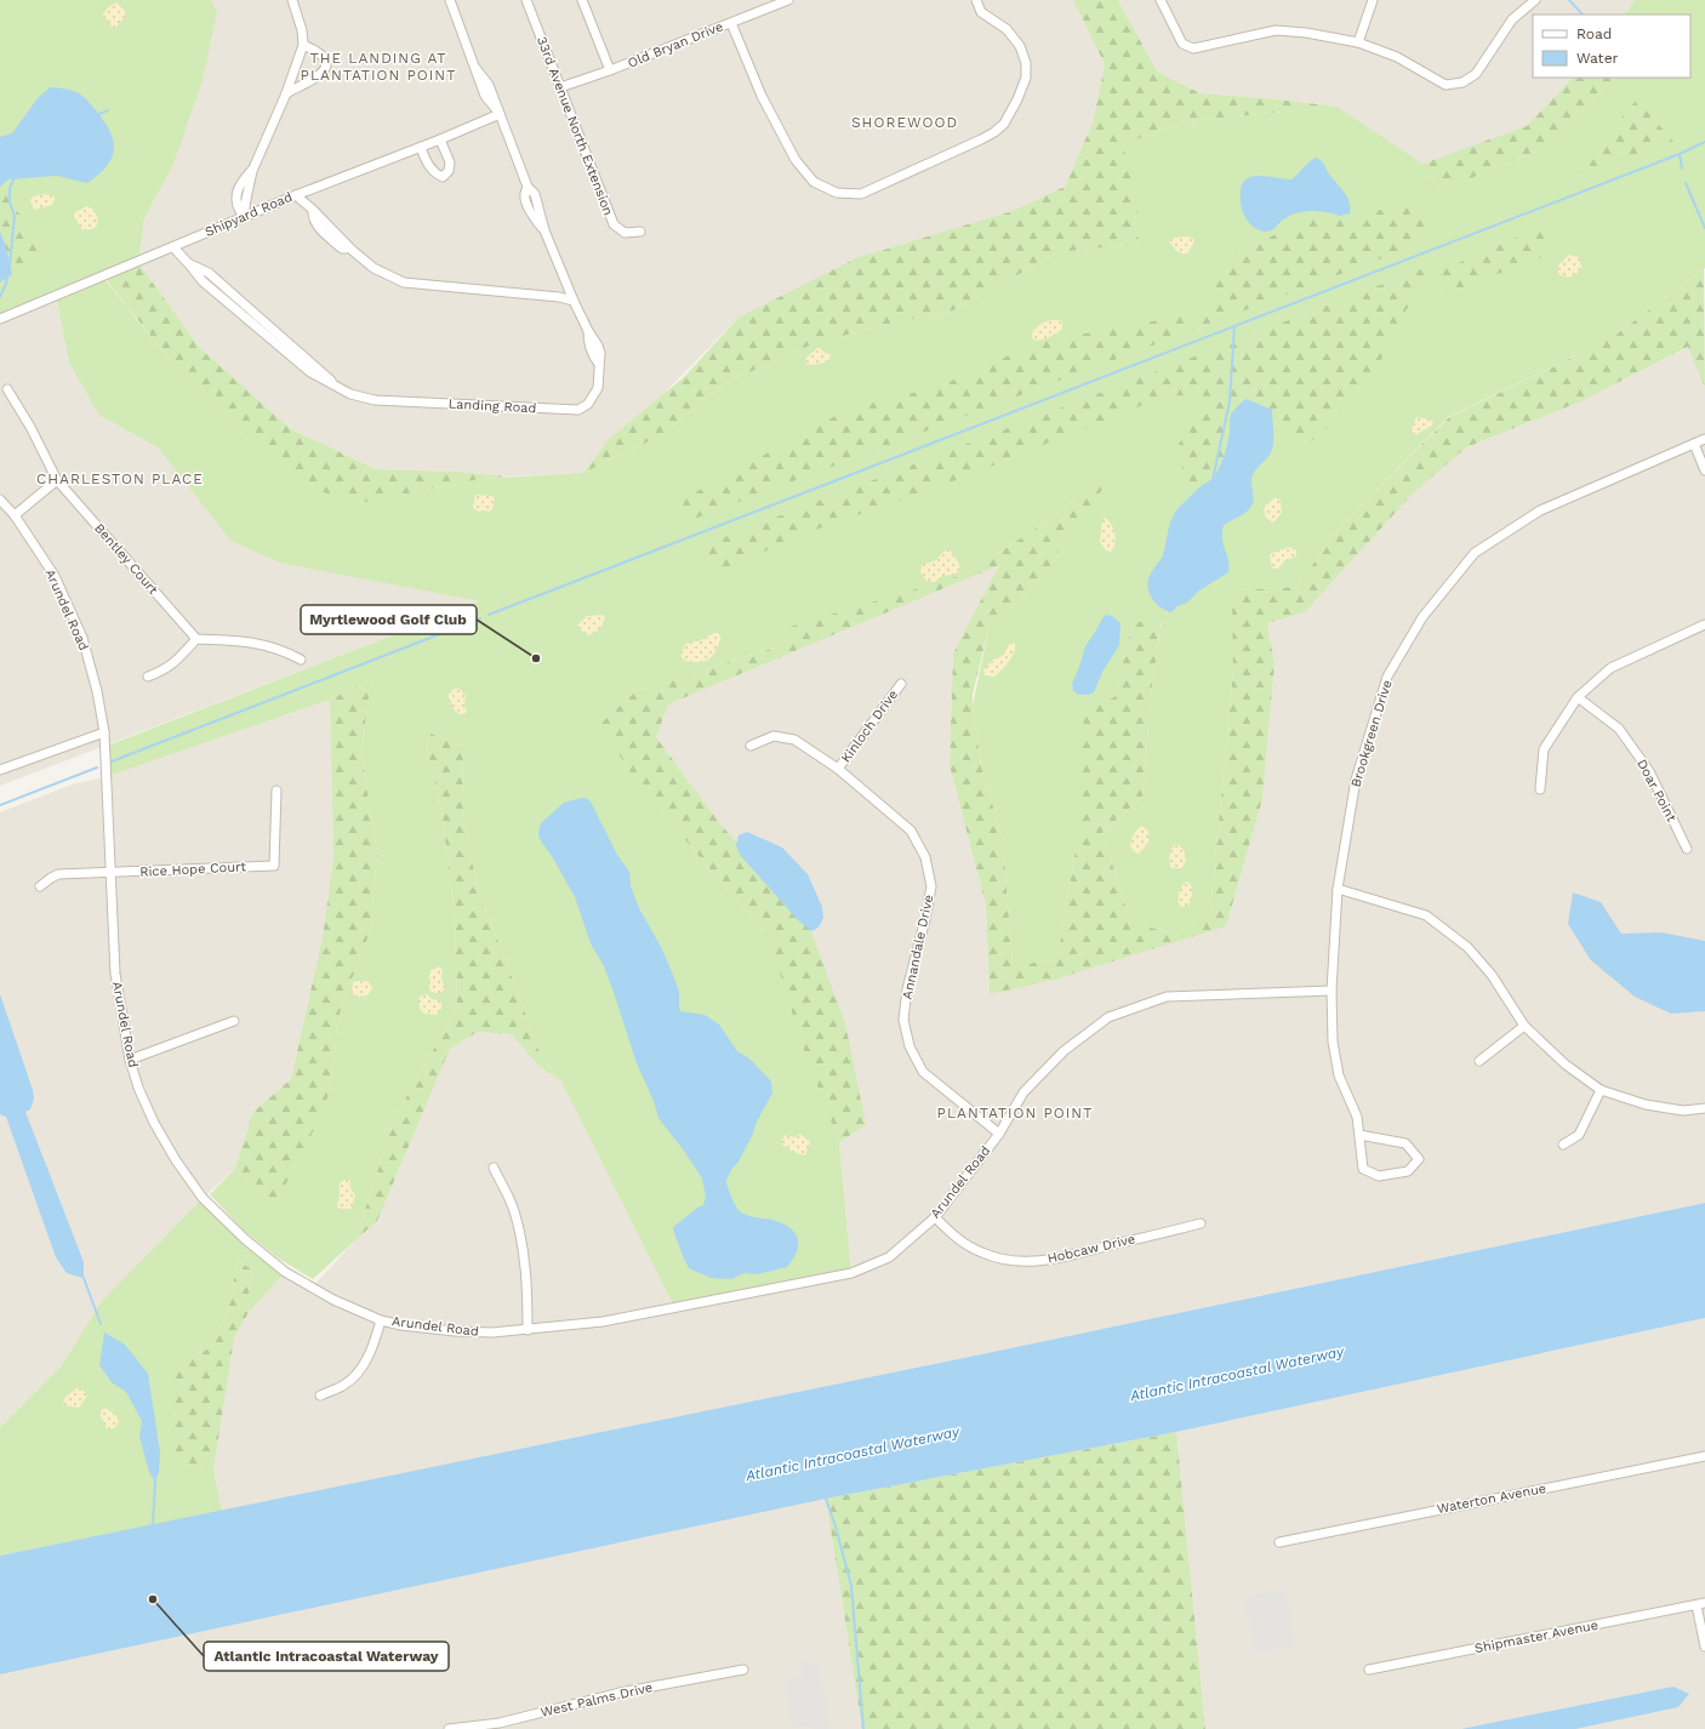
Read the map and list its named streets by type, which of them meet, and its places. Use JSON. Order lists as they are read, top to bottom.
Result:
{
  "streets": {
    "street": [
      "Old Bryan Drive",
      "33rd Avenue North Extension",
      "Shipyard Road",
      "Landing Road",
      "Bentley Court",
      "Arundel Road",
      "Kinloch Drive",
      "Brookgreen Drive",
      "Doar Point",
      "Rice Hope Court",
      "Annandale Drive",
      "Hobcaw Drive",
      "Waterton Avenue",
      "Shipmaster Avenue",
      "West Palms Drive"
    ]
  },
  "crossings": [
    ["Old Bryan Drive", "33rd Avenue North Extension"],
    ["Shipyard Road", "Landing Road"],
    ["Arundel Road", "Brookgreen Drive"],
    ["Arundel Road", "Rice Hope Court"],
    ["Arundel Road", "Annandale Drive"],
    ["Arundel Road", "Hobcaw Drive"],
    ["Kinloch Drive", "Annandale Drive"]
  ],
  "districts": [
    "THE LANDING AT PLANTATION POINT",
    "SHOREWOOD",
    "CHARLESTON PLACE",
    "PLANTATION POINT"
  ],
  "water": ["Atlantic Intracoastal Waterway"],
  "places": ["Myrtlewood Golf Club", "Atlantic Intracoastal Waterway"],
  "legend": ["Road", "Water"]
}
